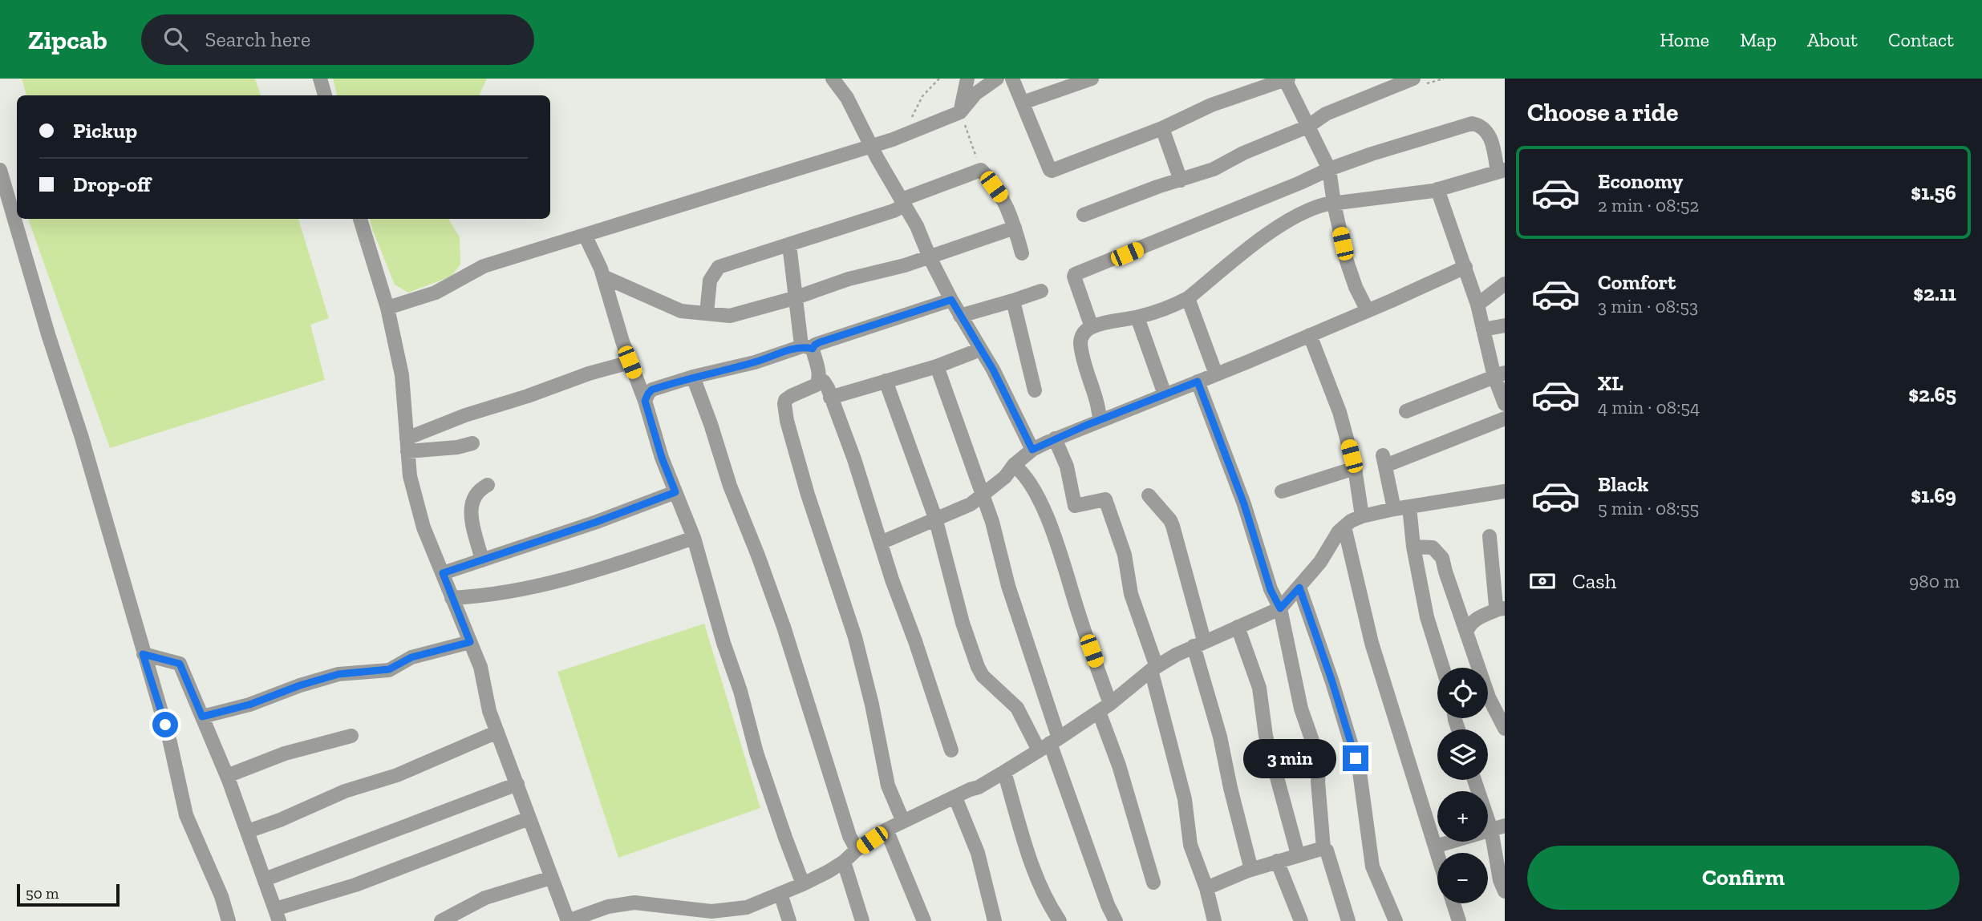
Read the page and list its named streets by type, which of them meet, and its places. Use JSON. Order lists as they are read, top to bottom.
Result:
{
  "scale_bar": "50 m",
  "page": {
    "header": "Zipcab",
    "search": "Search here",
    "nav": [
      "Home",
      "Map",
      "About",
      "Contact"
    ],
    "heading": "Choose a ride",
    "banner": ["Pickup", "Drop-off"],
    "list": [
      {
        "name": "Economy",
        "note": "2 min · 08:52",
        "value": "$1.56"
      },
      {
        "name": "Comfort",
        "note": "3 min · 08:53",
        "value": "$2.11"
      },
      {
        "name": "XL",
        "note": "4 min · 08:54",
        "value": "$2.65"
      },
      {
        "name": "Black",
        "note": "5 min · 08:55",
        "value": "$1.69"
      }
    ],
    "pay": ["Cash", "980 m"],
    "map_buttons": ["+", "−"],
    "bubble": "3 min",
    "buttons": "Confirm",
    "scale": "50 m"
  }
}
